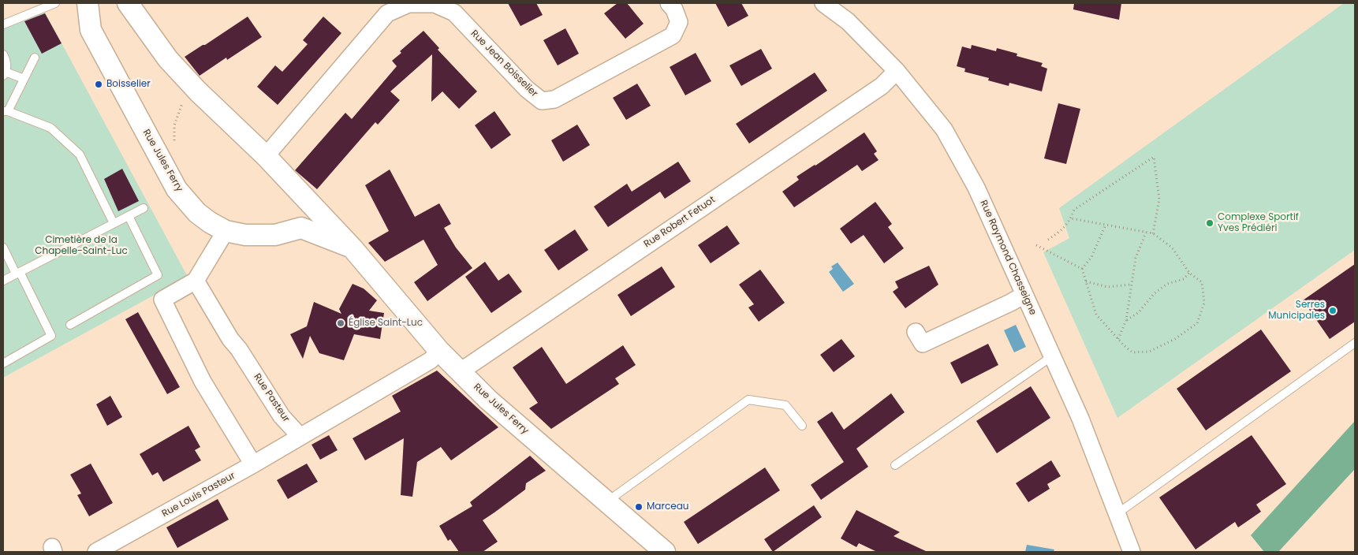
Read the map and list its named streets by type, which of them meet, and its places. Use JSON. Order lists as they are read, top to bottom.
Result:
{
  "streets": {
    "street": [
      "Rue Jean Boisselier",
      "Rue Jules Ferry",
      "Rue Robert Fetuot",
      "Rue Raymond Chasseigne",
      "Rue Pasteur",
      "Rue Louis Pasteur"
    ]
  },
  "crossings": [
    ["Rue Jean Boisselier", "Rue Jules Ferry"],
    ["Rue Jules Ferry", "Rue Robert Fetuot"],
    ["Rue Robert Fetuot", "Rue Raymond Chasseigne"],
    ["Rue Pasteur", "Rue Louis Pasteur"]
  ],
  "parks": ["Cimetière de la Chapelle-Saint-Luc"],
  "places": [
    "Boisselier",
    "Complexe Sportif Yves Prédiéri",
    "Serres Municipales",
    "Église Saint-Luc",
    "Marceau"
  ]
}
